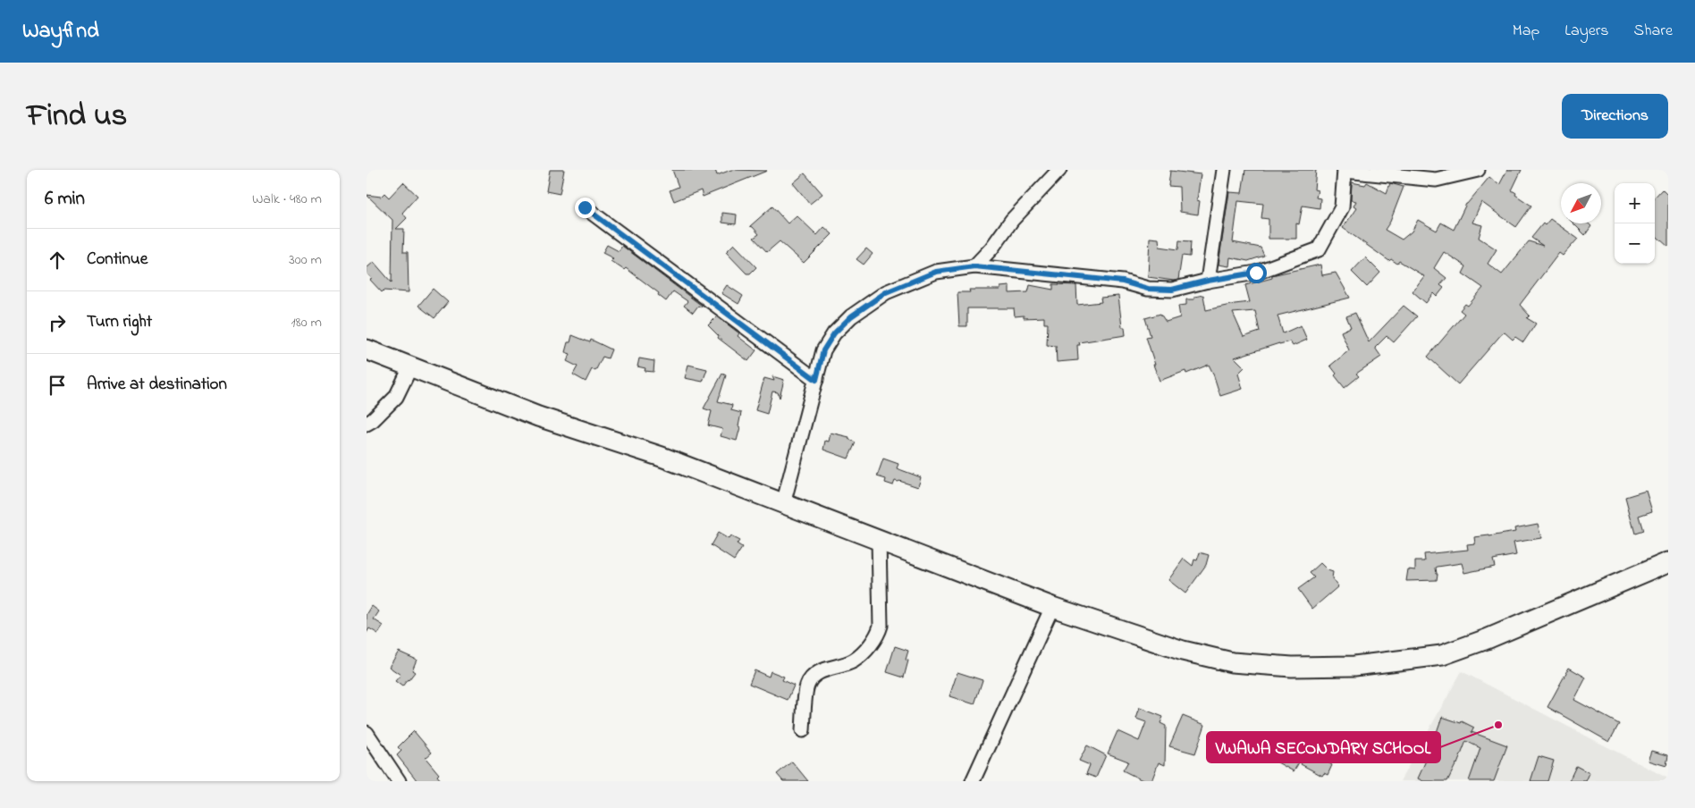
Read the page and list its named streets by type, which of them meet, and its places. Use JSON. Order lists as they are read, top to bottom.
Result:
{
  "places": ["VWAWA SECONDARY SCHOOL"],
  "north": "bottom left",
  "page": {
    "header": "Wayfind",
    "nav": ["Map", "Layers", "Share"],
    "title": "Find us",
    "buttons": "Directions",
    "heading": ["6 min", "Walk · 480 m"],
    "map_buttons": ["+", "−"],
    "list": [
      ["Continue", "300 m"],
      ["Turn right", "180 m"],
      "Arrive at destination"
    ]
  }
}
